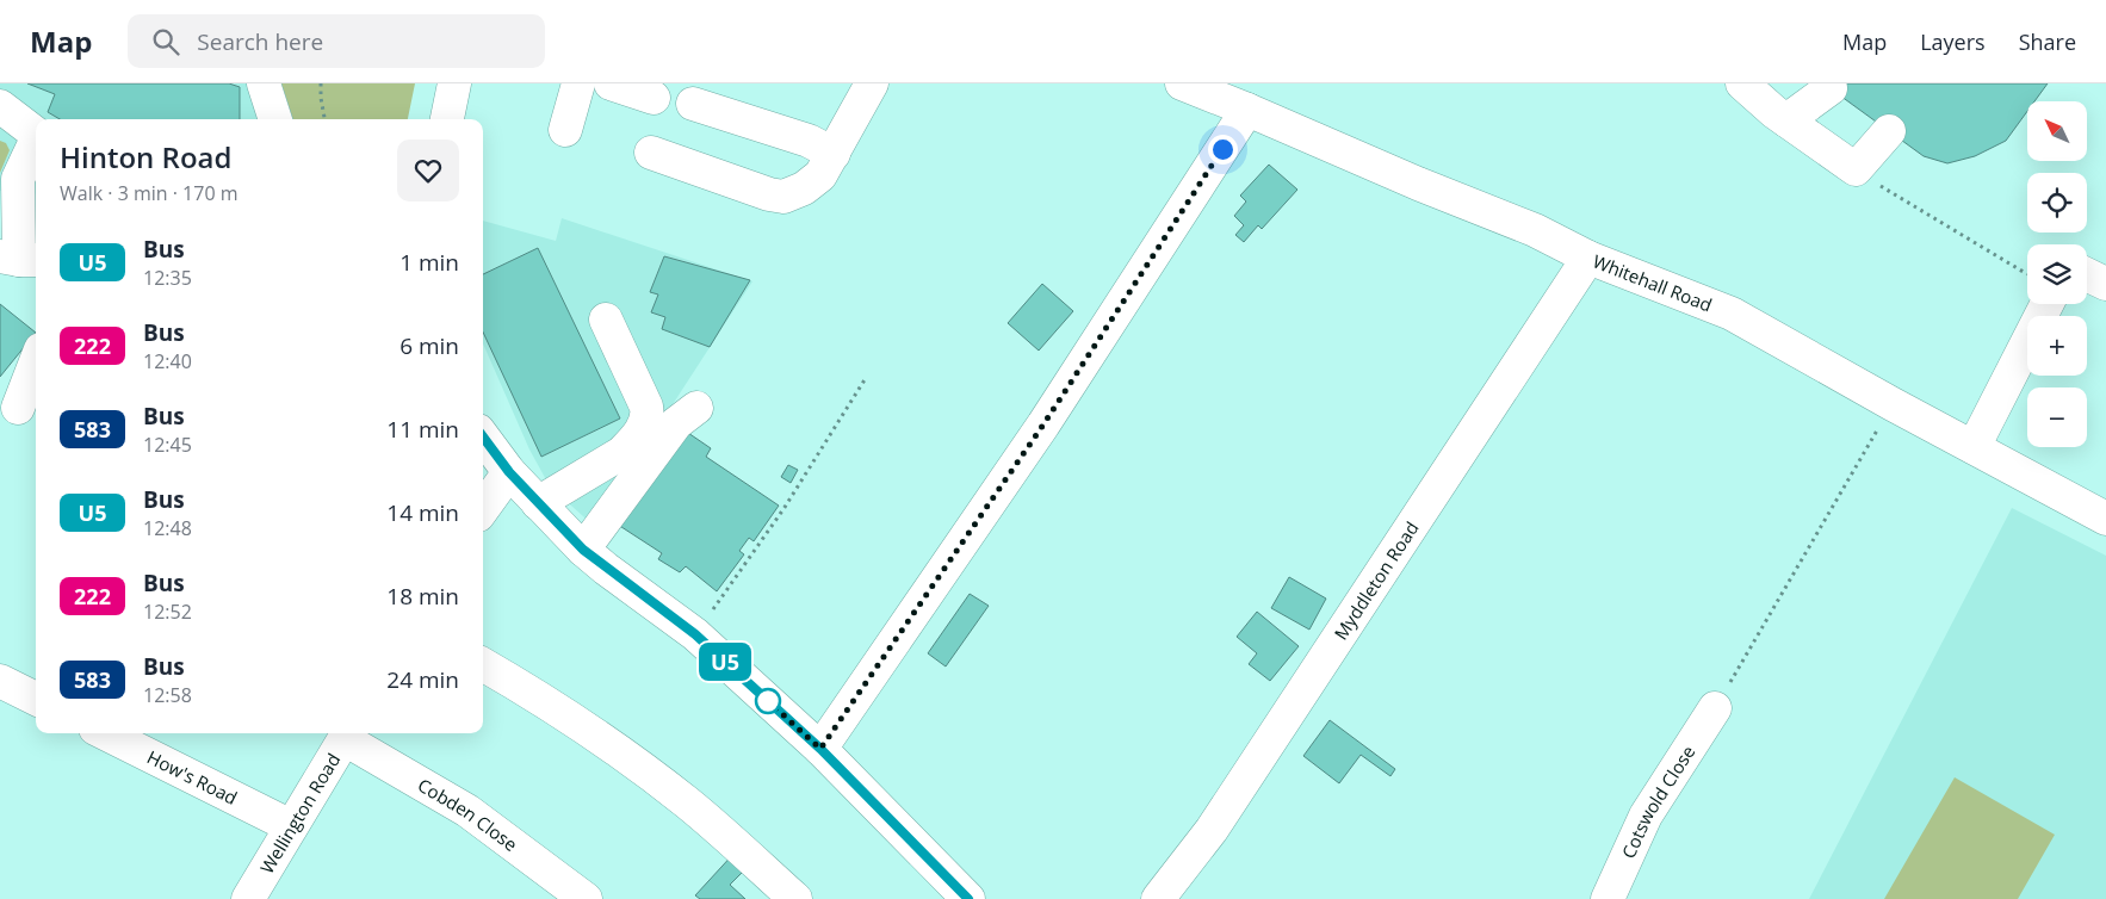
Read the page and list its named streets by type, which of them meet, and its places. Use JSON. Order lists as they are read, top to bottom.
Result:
{
  "streets": {
    "street": [
      "Whitehall Road",
      "Myddleton Road",
      "How's Road",
      "Cotswold Close",
      "Wellington Road",
      "Cobden Close"
    ]
  },
  "crossings": [
    ["Whitehall Road", "Myddleton Road"],
    ["How's Road", "Wellington Road"],
    ["Wellington Road", "Cobden Close"]
  ],
  "lines": ["bus line U5"],
  "north": "top left",
  "page": {
    "header": "Map",
    "search": "Search here",
    "nav": ["Map", "Layers", "Share"],
    "on_map": "U5",
    "map_buttons": ["+", "−"],
    "heading": ["Hinton Road", "Walk · 3 min · 170 m"],
    "list": [
      {
        "mark": "U5",
        "name": "Bus",
        "note": "12:35",
        "value": "1 min"
      },
      {
        "mark": "222",
        "name": "Bus",
        "note": "12:40",
        "value": "6 min"
      },
      {
        "mark": "583",
        "name": "Bus",
        "note": "12:45",
        "value": "11 min"
      },
      {
        "mark": "U5",
        "name": "Bus",
        "note": "12:48",
        "value": "14 min"
      },
      {
        "mark": "222",
        "name": "Bus",
        "note": "12:52",
        "value": "18 min"
      },
      {
        "mark": "583",
        "name": "Bus",
        "note": "12:58",
        "value": "24 min"
      }
    ]
  }
}
